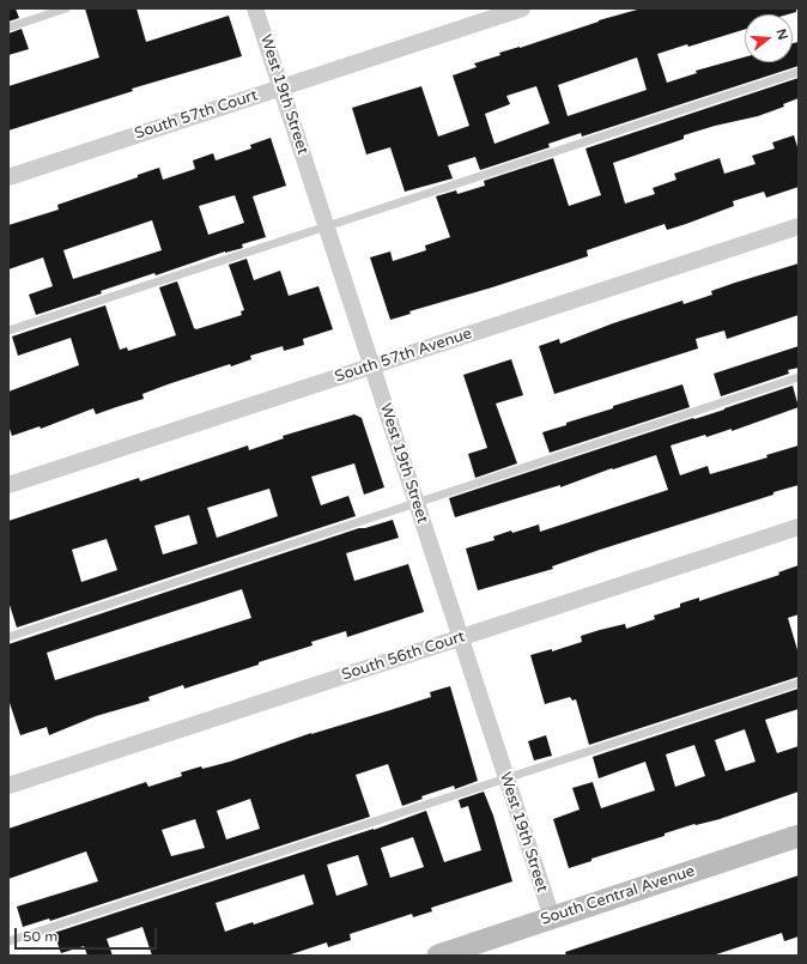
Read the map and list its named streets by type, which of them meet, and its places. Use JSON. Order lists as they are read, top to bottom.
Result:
{
  "streets": {
    "main road": ["South Central Avenue"],
    "street": [
      "West 19th Street",
      "South 57th Court",
      "South 57th Avenue",
      "South 56th Court"
    ]
  },
  "crossings": [
    ["West 19th Street", "South 57th Court"],
    ["West 19th Street", "South 57th Avenue"],
    ["West 19th Street", "South 56th Court"],
    ["West 19th Street", "South Central Avenue"]
  ],
  "scale_bar": "50 m",
  "north": "right"
}
